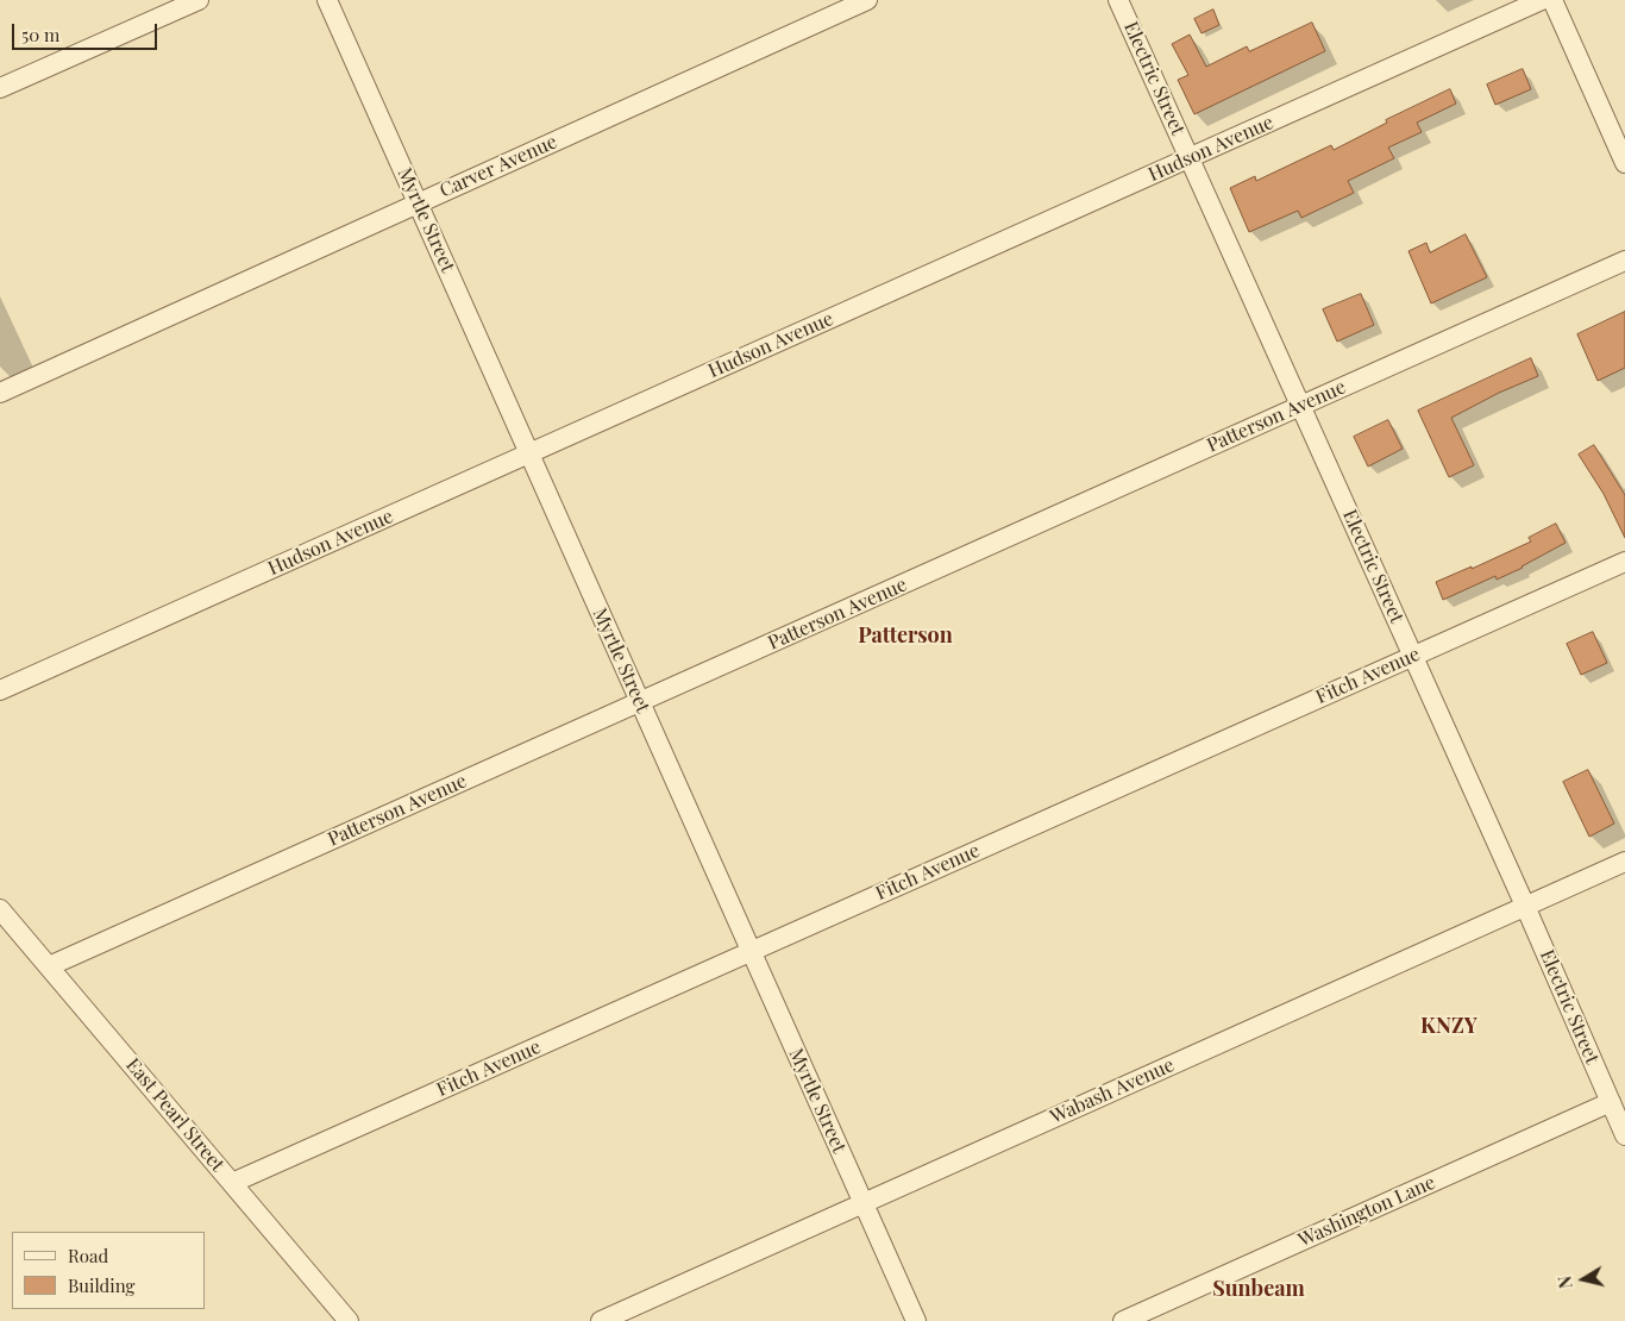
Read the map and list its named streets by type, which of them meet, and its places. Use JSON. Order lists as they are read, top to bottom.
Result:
{
  "streets": {
    "street": [
      "Electric Street",
      "Hudson Avenue",
      "Carver Avenue",
      "Myrtle Street",
      "Patterson Avenue",
      "Fitch Avenue",
      "Wabash Avenue",
      "East Pearl Street",
      "Washington Lane"
    ]
  },
  "crossings": [
    ["Electric Street", "Hudson Avenue"],
    ["Electric Street", "Patterson Avenue"],
    ["Electric Street", "Fitch Avenue"],
    ["Electric Street", "Wabash Avenue"],
    ["Electric Street", "Washington Lane"],
    ["Hudson Avenue", "Myrtle Street"],
    ["Carver Avenue", "Myrtle Street"],
    ["Myrtle Street", "Patterson Avenue"],
    ["Myrtle Street", "Fitch Avenue"],
    ["Myrtle Street", "Wabash Avenue"],
    ["Patterson Avenue", "East Pearl Street"],
    ["Fitch Avenue", "East Pearl Street"]
  ],
  "districts": ["Patterson", "KNZY", "Sunbeam"],
  "legend": ["Road", "Building"],
  "scale_bar": "50 m",
  "north": "left"
}
